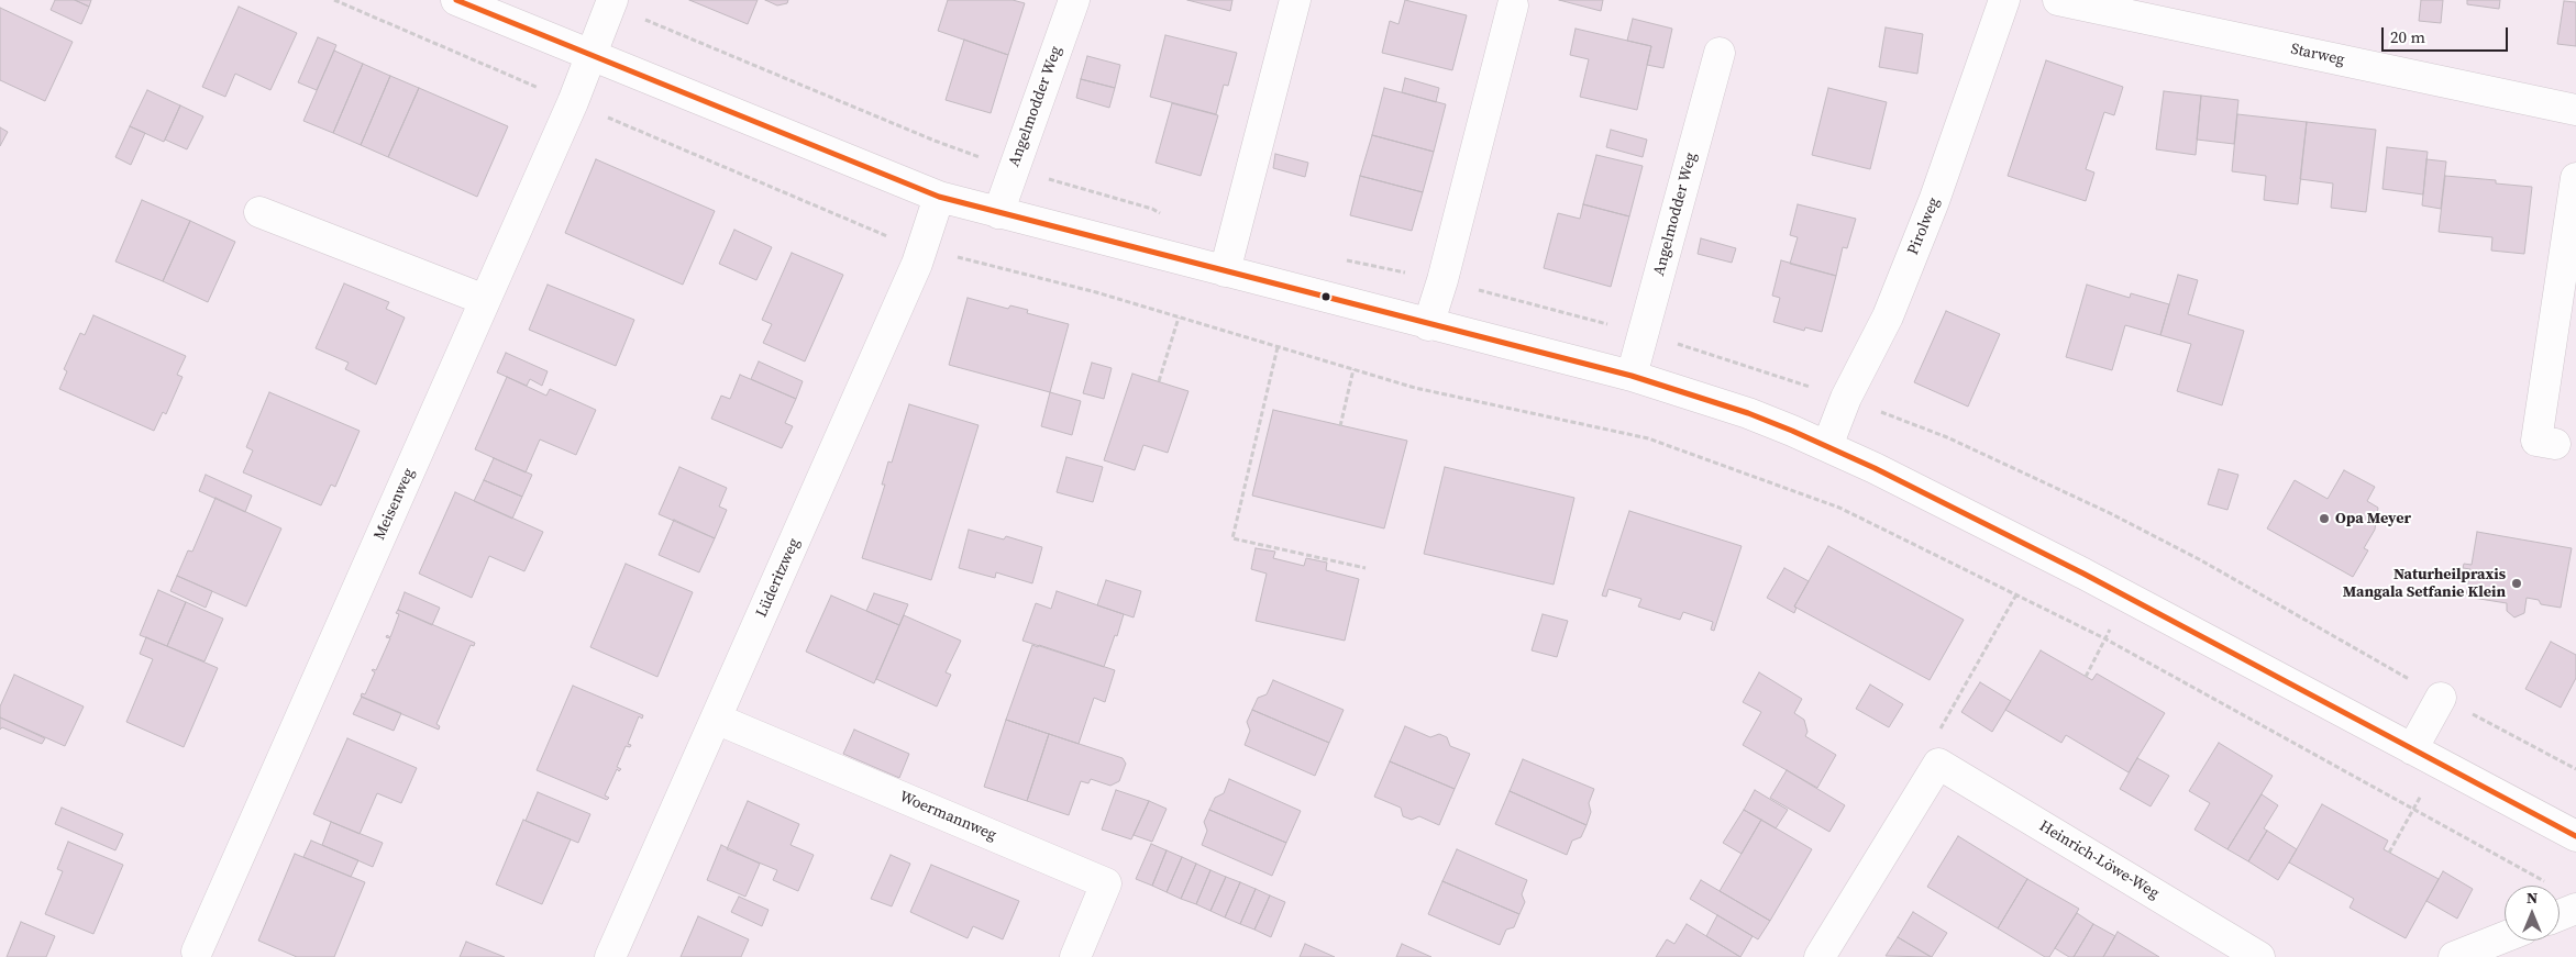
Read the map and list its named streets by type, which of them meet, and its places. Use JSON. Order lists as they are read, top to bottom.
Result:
{
  "streets": {
    "street": [
      "Starweg",
      "Angelmodder Weg",
      "Pirolweg",
      "Meisenweg",
      "Lüderitzweg",
      "Woermannweg",
      "Heinrich-Löwe-Weg"
    ]
  },
  "crossings": [
    ["Lüderitzweg", "Woermannweg"]
  ],
  "places": ["Opa Meyer", "Naturheilpraxis Mangala Setfanie Klein"],
  "scale_bar": "20 m",
  "north": "top"
}
